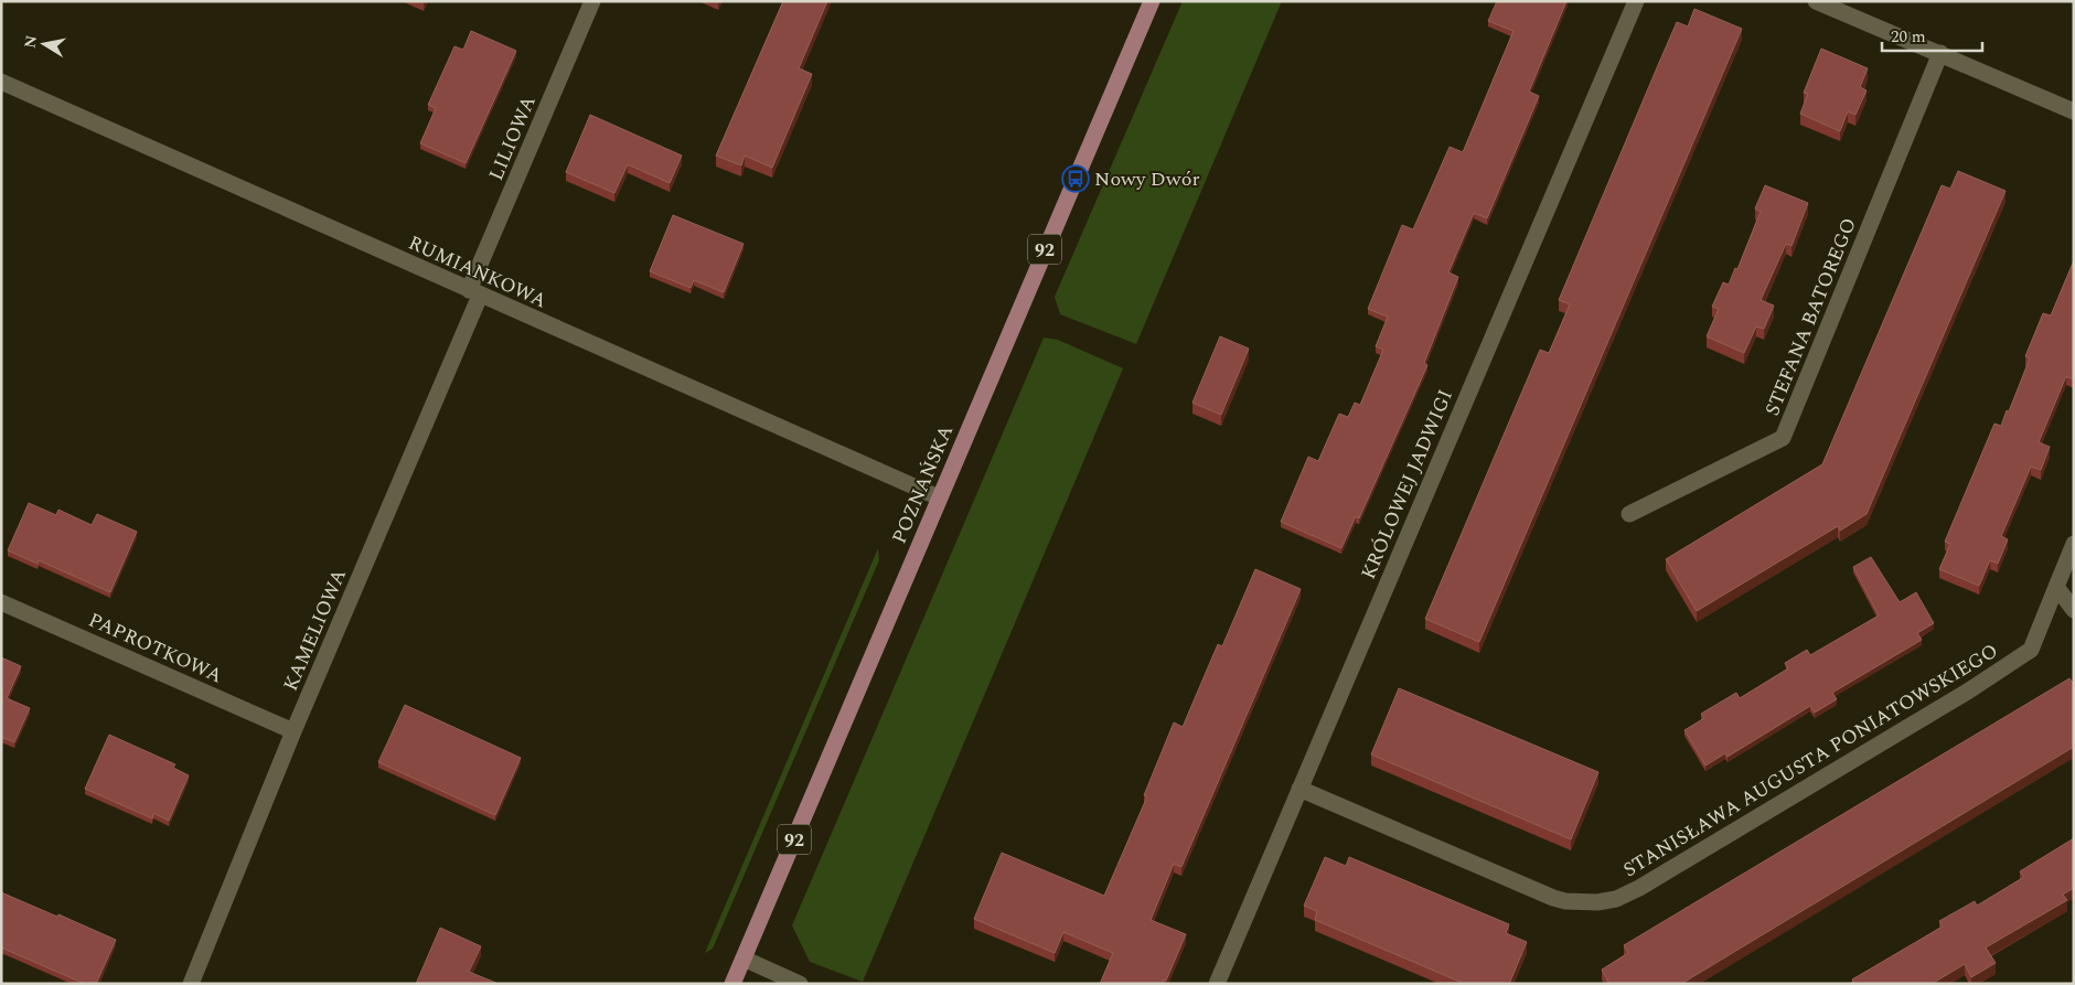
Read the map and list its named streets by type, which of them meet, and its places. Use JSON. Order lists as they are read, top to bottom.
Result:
{
  "streets": {
    "main road": ["92", "POZNAŃSKA"],
    "street": [
      "LILIOWA",
      "RUMIANKOWA",
      "STEFANA BATOREGO",
      "KRÓLOWEJ JADWIGI",
      "KAMELIOWA",
      "PAPROTKOWA",
      "STANISŁAWA AUGUSTA PONIATOWSKIEGO"
    ]
  },
  "crossings": [
    ["LILIOWA", "RUMIANKOWA"],
    ["LILIOWA", "KAMELIOWA"],
    ["RUMIANKOWA", "POZNAŃSKA"],
    ["RUMIANKOWA", "KAMELIOWA"],
    ["KRÓLOWEJ JADWIGI", "STANISŁAWA AUGUSTA PONIATOWSKIEGO"],
    ["KAMELIOWA", "PAPROTKOWA"]
  ],
  "places": {
    "bus stop": ["Nowy Dwór"]
  },
  "scale_bar": "20 m",
  "north": "left"
}
